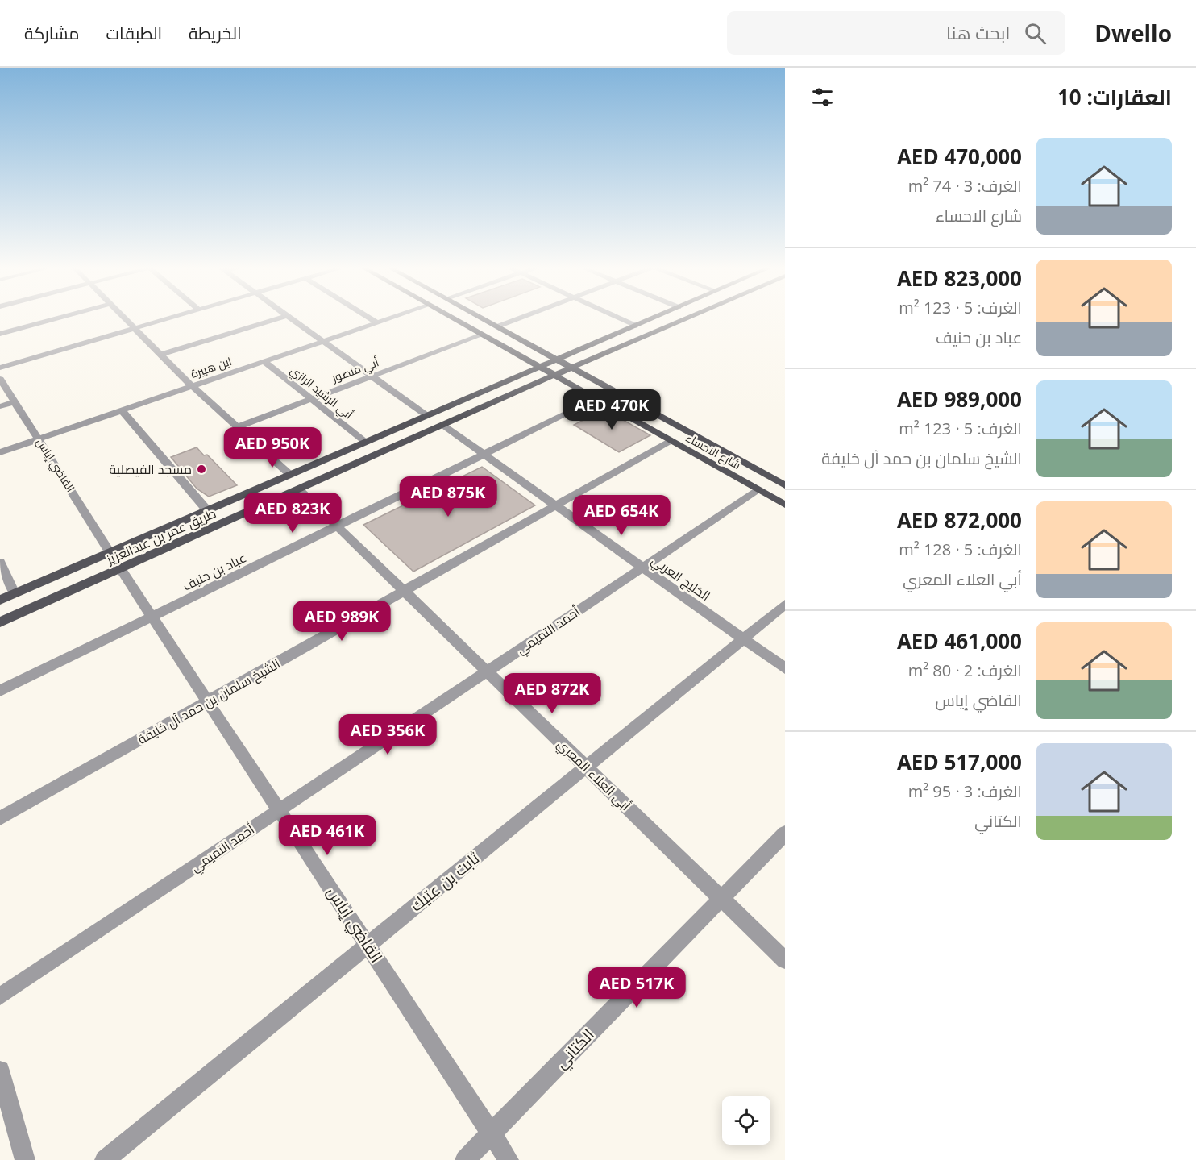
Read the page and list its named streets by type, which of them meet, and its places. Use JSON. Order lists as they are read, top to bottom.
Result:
{
  "streets": {
    "main road": ["شارع الاحساء", "طريق عمر بن عبدالعزيز"],
    "street": [
      "ابن هبيرة",
      "أبي منصور",
      "أبي الرشيد الرازي",
      "القاضي إياس",
      "عباد بن حنيف",
      "الخليج العربي",
      "أحمد التميمي",
      "الشيخ سلمان بن حمد آل خليفة",
      "أبي العلاء المعري",
      "ثابت بن عتيك",
      "الكتاني"
    ]
  },
  "crossings": [
    ["ابن هبيرة", "أبي الرشيد الرازي"],
    ["ابن هبيرة", "القاضي إياس"],
    ["أبي منصور", "أبي الرشيد الرازي"],
    ["أبي منصور", "شارع الاحساء"],
    ["أبي الرشيد الرازي", "طريق عمر بن عبدالعزيز"],
    ["شارع الاحساء", "طريق عمر بن عبدالعزيز"],
    ["شارع الاحساء", "عباد بن حنيف"],
    ["شارع الاحساء", "أحمد التميمي"],
    ["شارع الاحساء", "الشيخ سلمان بن حمد آل خليفة"],
    ["القاضي إياس", "طريق عمر بن عبدالعزيز"],
    ["القاضي إياس", "عباد بن حنيف"],
    ["القاضي إياس", "أحمد التميمي"],
    ["القاضي إياس", "الشيخ سلمان بن حمد آل خليفة"],
    ["القاضي إياس", "ثابت بن عتيك"],
    ["القاضي إياس", "الكتاني"],
    ["طريق عمر بن عبدالعزيز", "الخليج العربي"],
    ["طريق عمر بن عبدالعزيز", "أبي العلاء المعري"],
    ["عباد بن حنيف", "الخليج العربي"],
    ["عباد بن حنيف", "أبي العلاء المعري"],
    ["الخليج العربي", "أحمد التميمي"],
    ["الخليج العربي", "الشيخ سلمان بن حمد آل خليفة"],
    ["الخليج العربي", "ثابت بن عتيك"],
    ["أحمد التميمي", "أبي العلاء المعري"],
    ["الشيخ سلمان بن حمد آل خليفة", "أبي العلاء المعري"],
    ["أبي العلاء المعري", "ثابت بن عتيك"],
    ["أبي العلاء المعري", "الكتاني"]
  ],
  "places": ["مسجد الفيصلية"],
  "page": {
    "header": "Dwello",
    "search": "ابحث هنا",
    "nav": ["الخريطة", "الطبقات", "مشاركة"],
    "heading": "العقارات: 10",
    "list": [
      {
        "name": "AED 470,000",
        "note": "الغرف: 3 · 74 m² · شارع الاحساء"
      },
      {
        "name": "AED 823,000",
        "note": "الغرف: 5 · 123 m² · عباد بن حنيف"
      },
      {
        "name": "AED 989,000",
        "note": "الغرف: 5 · 123 m² · الشيخ سلمان بن حمد آل خليفة"
      },
      {
        "name": "AED 872,000",
        "note": "الغرف: 5 · 128 m² · أبي العلاء المعري"
      },
      {
        "name": "AED 461,000",
        "note": "الغرف: 2 · 80 m² · القاضي إياس"
      },
      {
        "name": "AED 517,000",
        "note": "الغرف: 3 · 95 m² · الكتاني"
      }
    ],
    "price": [
      "AED 470K",
      "AED 950K",
      "AED 875K",
      "AED 823K",
      "AED 654K",
      "AED 989K",
      "AED 872K",
      "AED 356K",
      "AED 461K",
      "AED 517K"
    ]
  }
}
